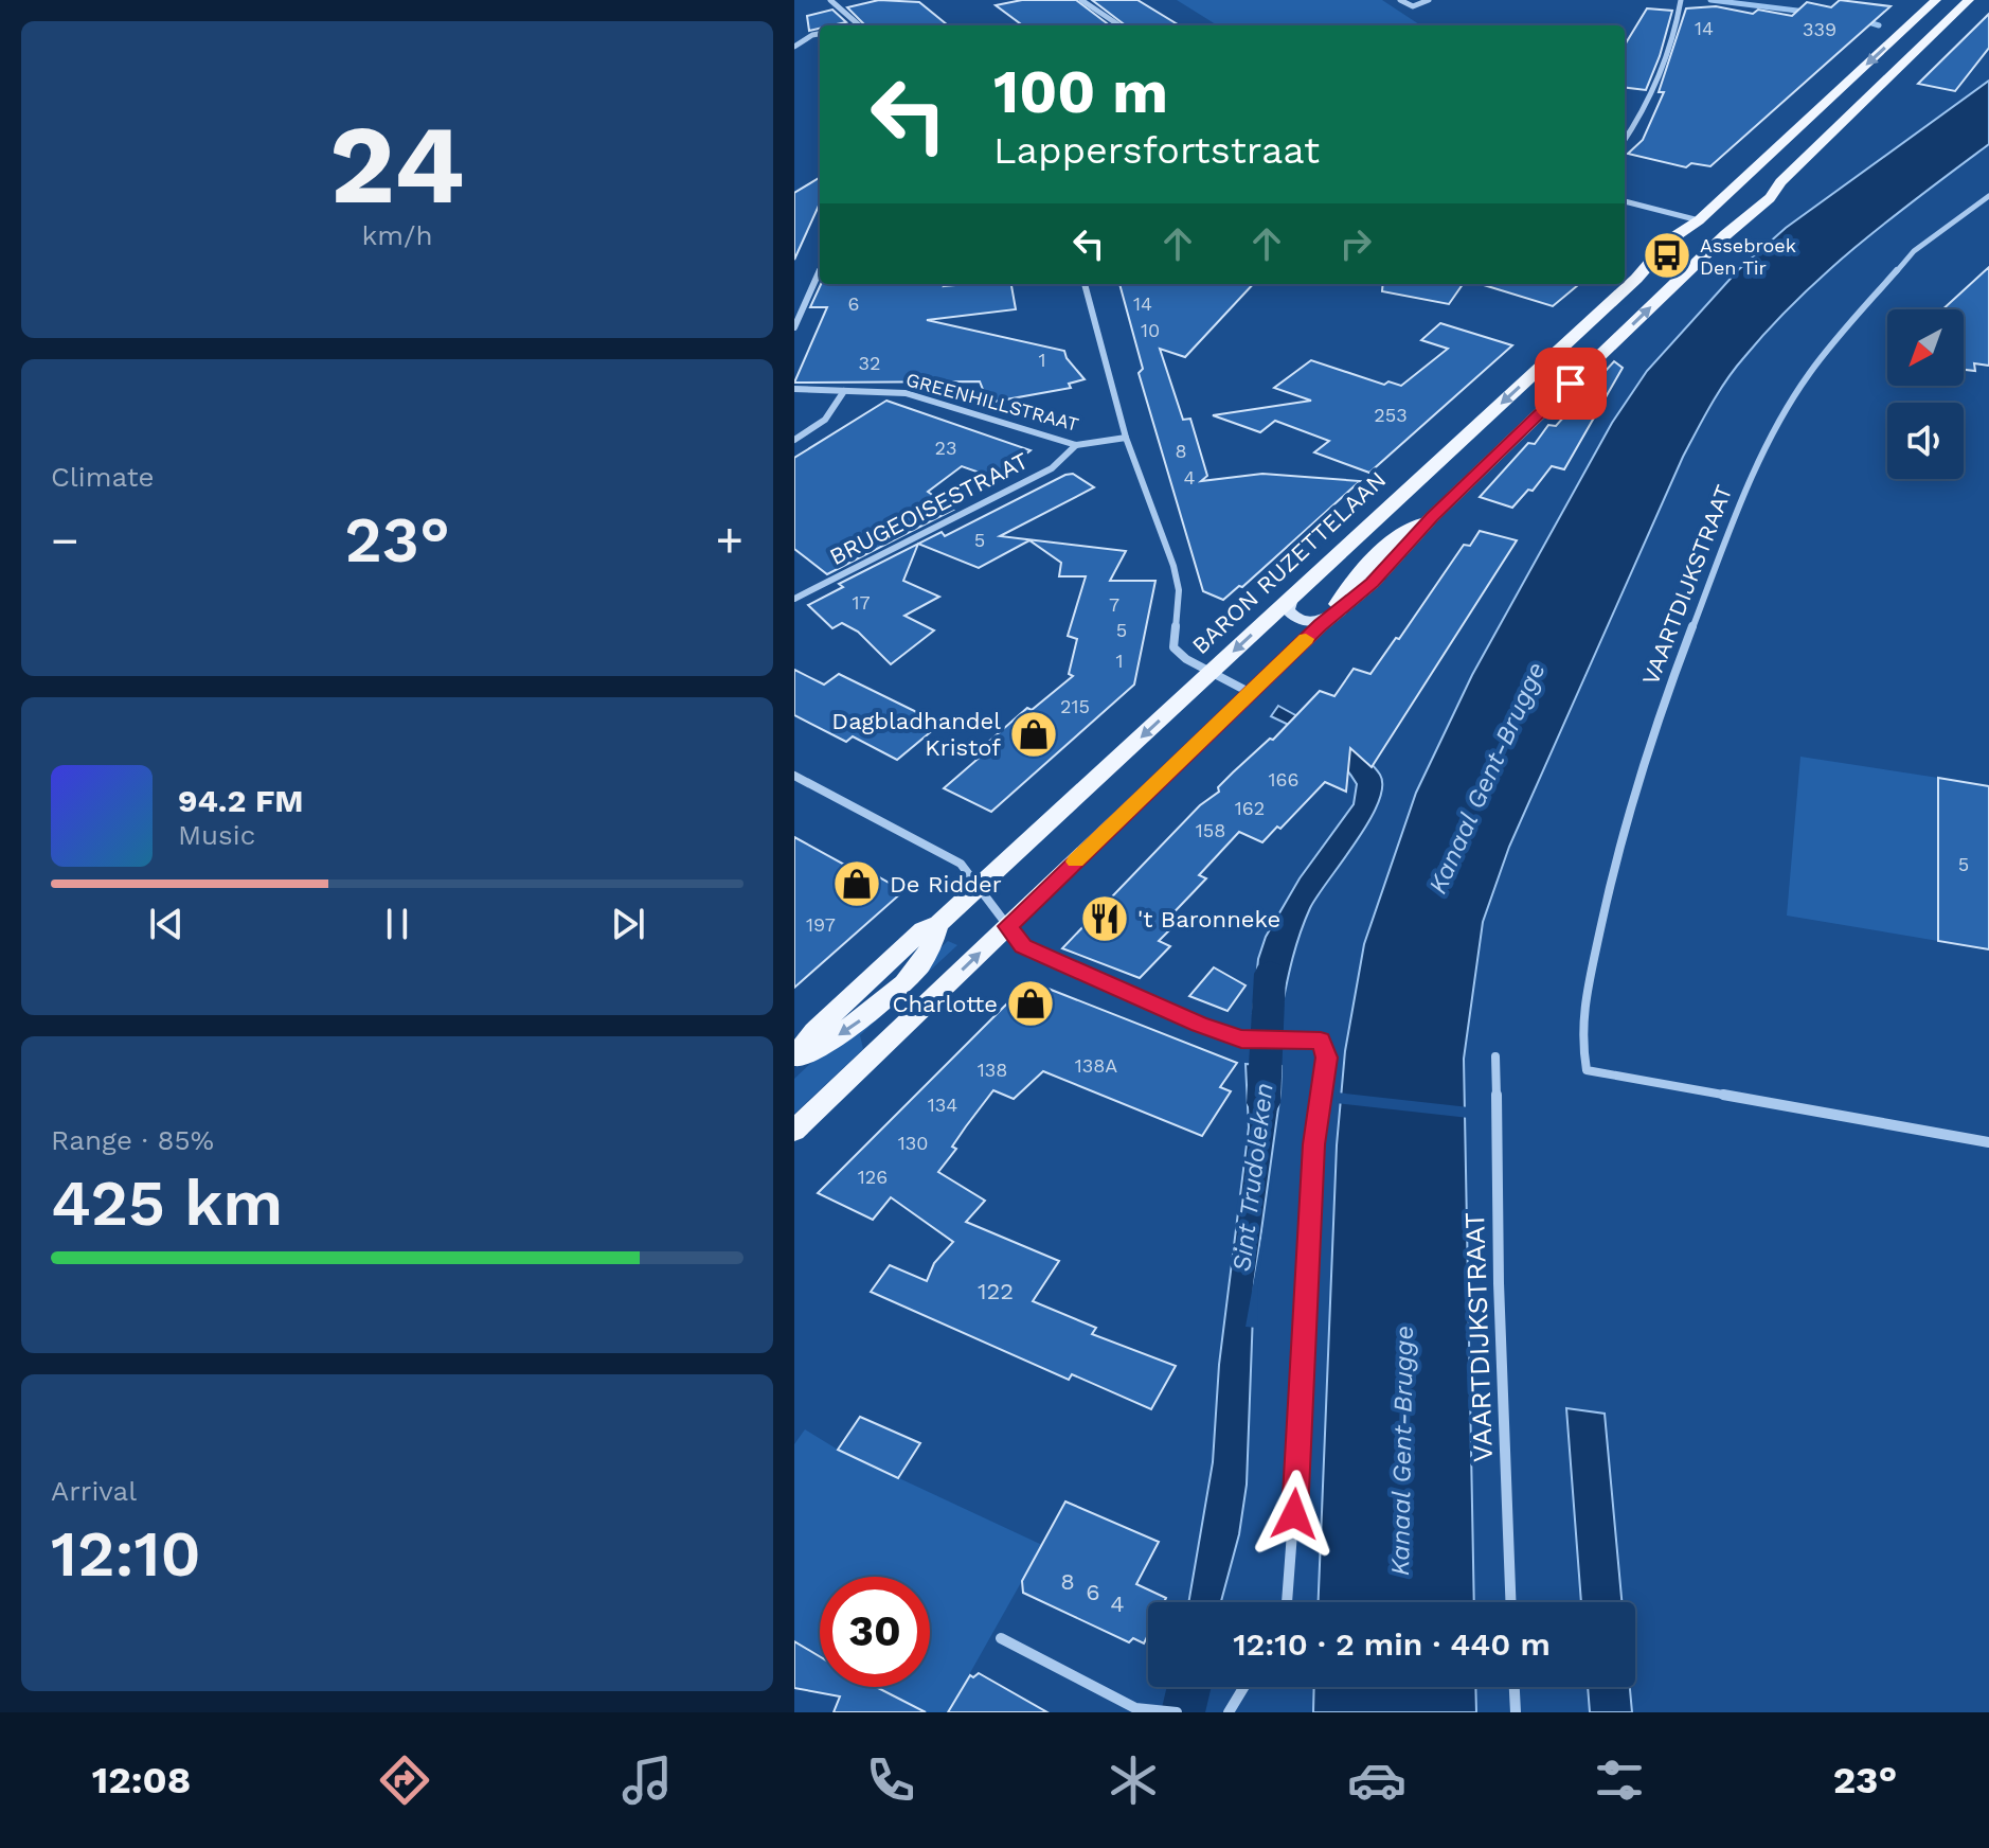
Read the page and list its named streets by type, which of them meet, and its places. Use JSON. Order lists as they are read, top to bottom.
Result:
{
  "streets": {
    "main road": ["BARON RUZETTELAAN"],
    "street": ["GREENHILLSTRAAT", "BRUGEOISESTRAAT", "VAARTDIJKSTRAAT"]
  },
  "crossings": [
    ["GREENHILLSTRAAT", "BRUGEOISESTRAAT"]
  ],
  "water": ["Kanaal Gent-Brugge", "Sint Trudoleken"],
  "places": {
    "bus stop": ["Assebroek Den Tir"],
    "shop": ["Dagbladhandel Kristof", "De Ridder", "Charlotte"],
    "restaurant": ["'t Baronneke"]
  },
  "house_numbers": [
    "14",
    "339",
    "6",
    "14",
    "10",
    "1",
    "32",
    "253",
    "23",
    "8",
    "4",
    "5",
    "17",
    "7",
    "5",
    "1",
    "215",
    "166",
    "162",
    "158",
    "5",
    "197",
    "138A",
    "138",
    "134",
    "130",
    "126",
    "122",
    "8",
    "6",
    "4"
  ],
  "north": "bottom left",
  "page": {
    "tile": [
      ["24", "km/h"],
      "Climate",
      ["Range · 85%", "425 km"],
      ["Arrival", "12:10"]
    ],
    "turn": ["100 m", "Lappersfortstraat"],
    "heat": ["−", "23°", "+"],
    "song": ["94.2 FM", "Music"],
    "limit": "30",
    "trip": "12:10 · 2 min · 440 m",
    "tabs": ["12:08", "23°"]
  }
}
